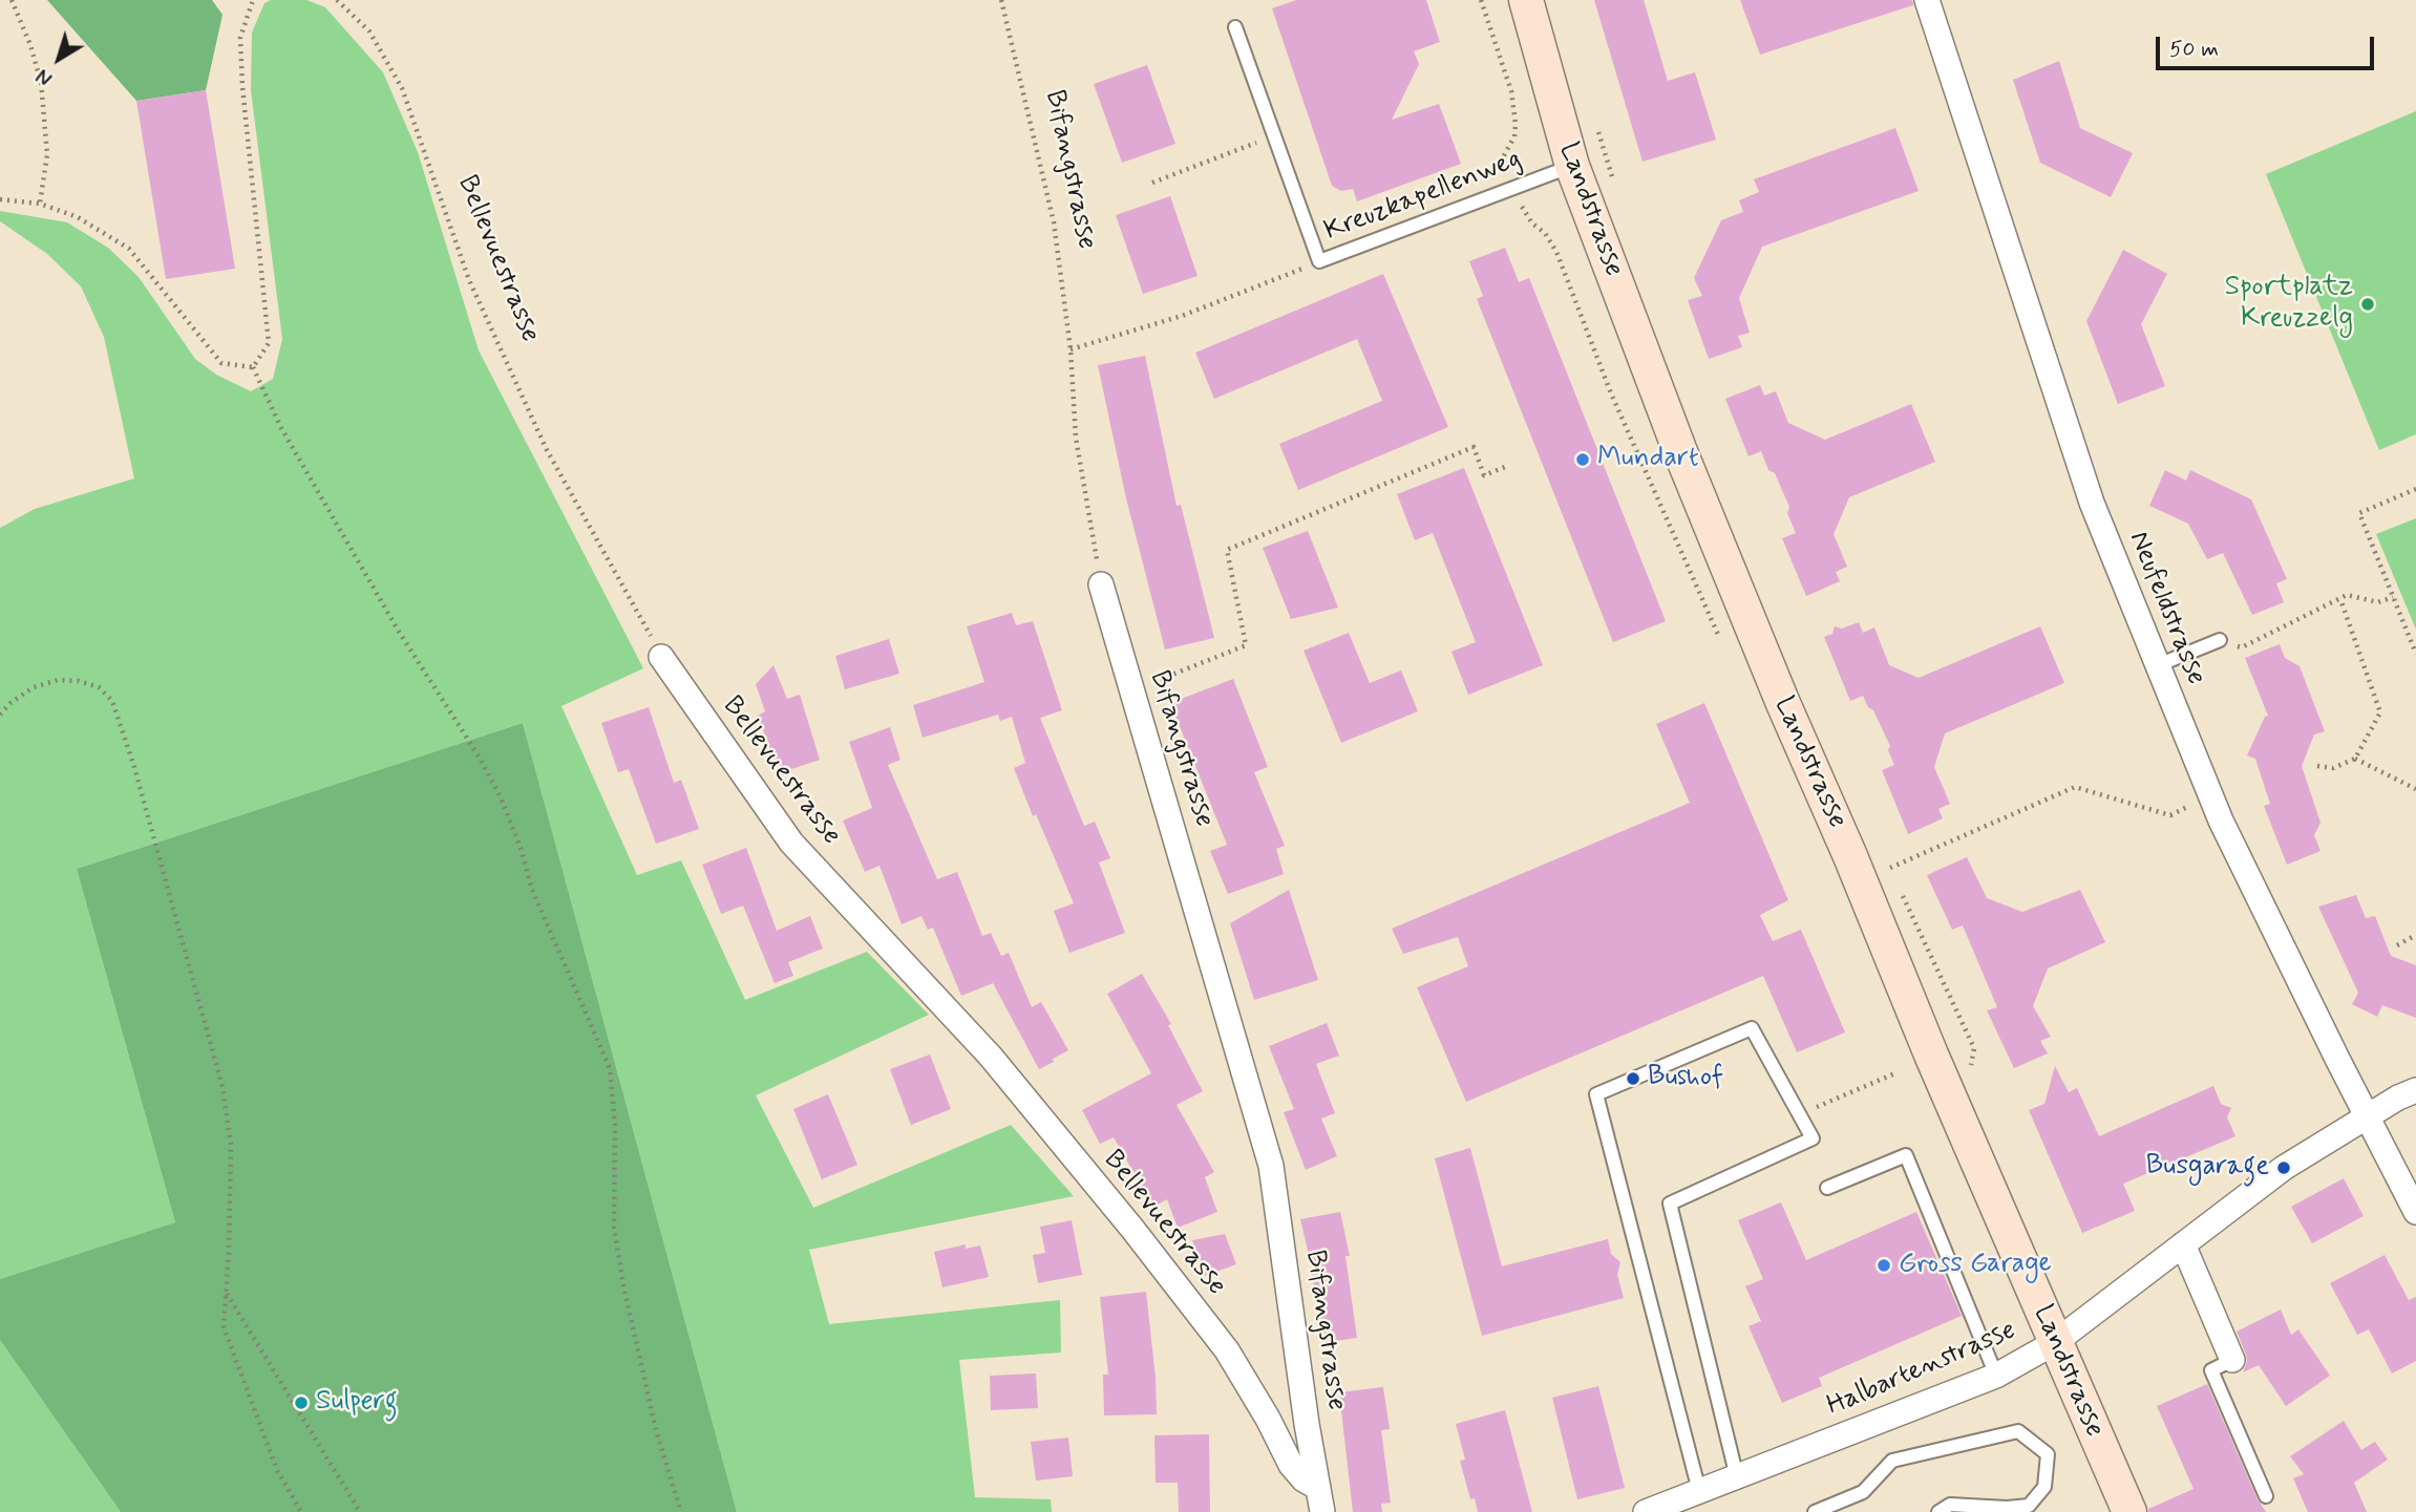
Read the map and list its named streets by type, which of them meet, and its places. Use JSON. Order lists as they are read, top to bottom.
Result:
{
  "streets": {
    "main road": ["Landstrasse"],
    "street": [
      "Bifangstrasse",
      "Bellevuestrasse",
      "Neufeldstrasse",
      "Halbartenstrasse"
    ],
    "lane": ["Kreuzkapellenweg"]
  },
  "crossings": [
    ["Bifangstrasse", "Bellevuestrasse"],
    ["Kreuzkapellenweg", "Landstrasse"],
    ["Landstrasse", "Halbartenstrasse"],
    ["Neufeldstrasse", "Halbartenstrasse"]
  ],
  "places": [
    "Sportplatz Kreuzzelg",
    "Mundart",
    "Bushof",
    "Busgarage",
    "Gross Garage",
    "Sulperg"
  ],
  "scale_bar": "50 m",
  "north": "bottom left"
}
